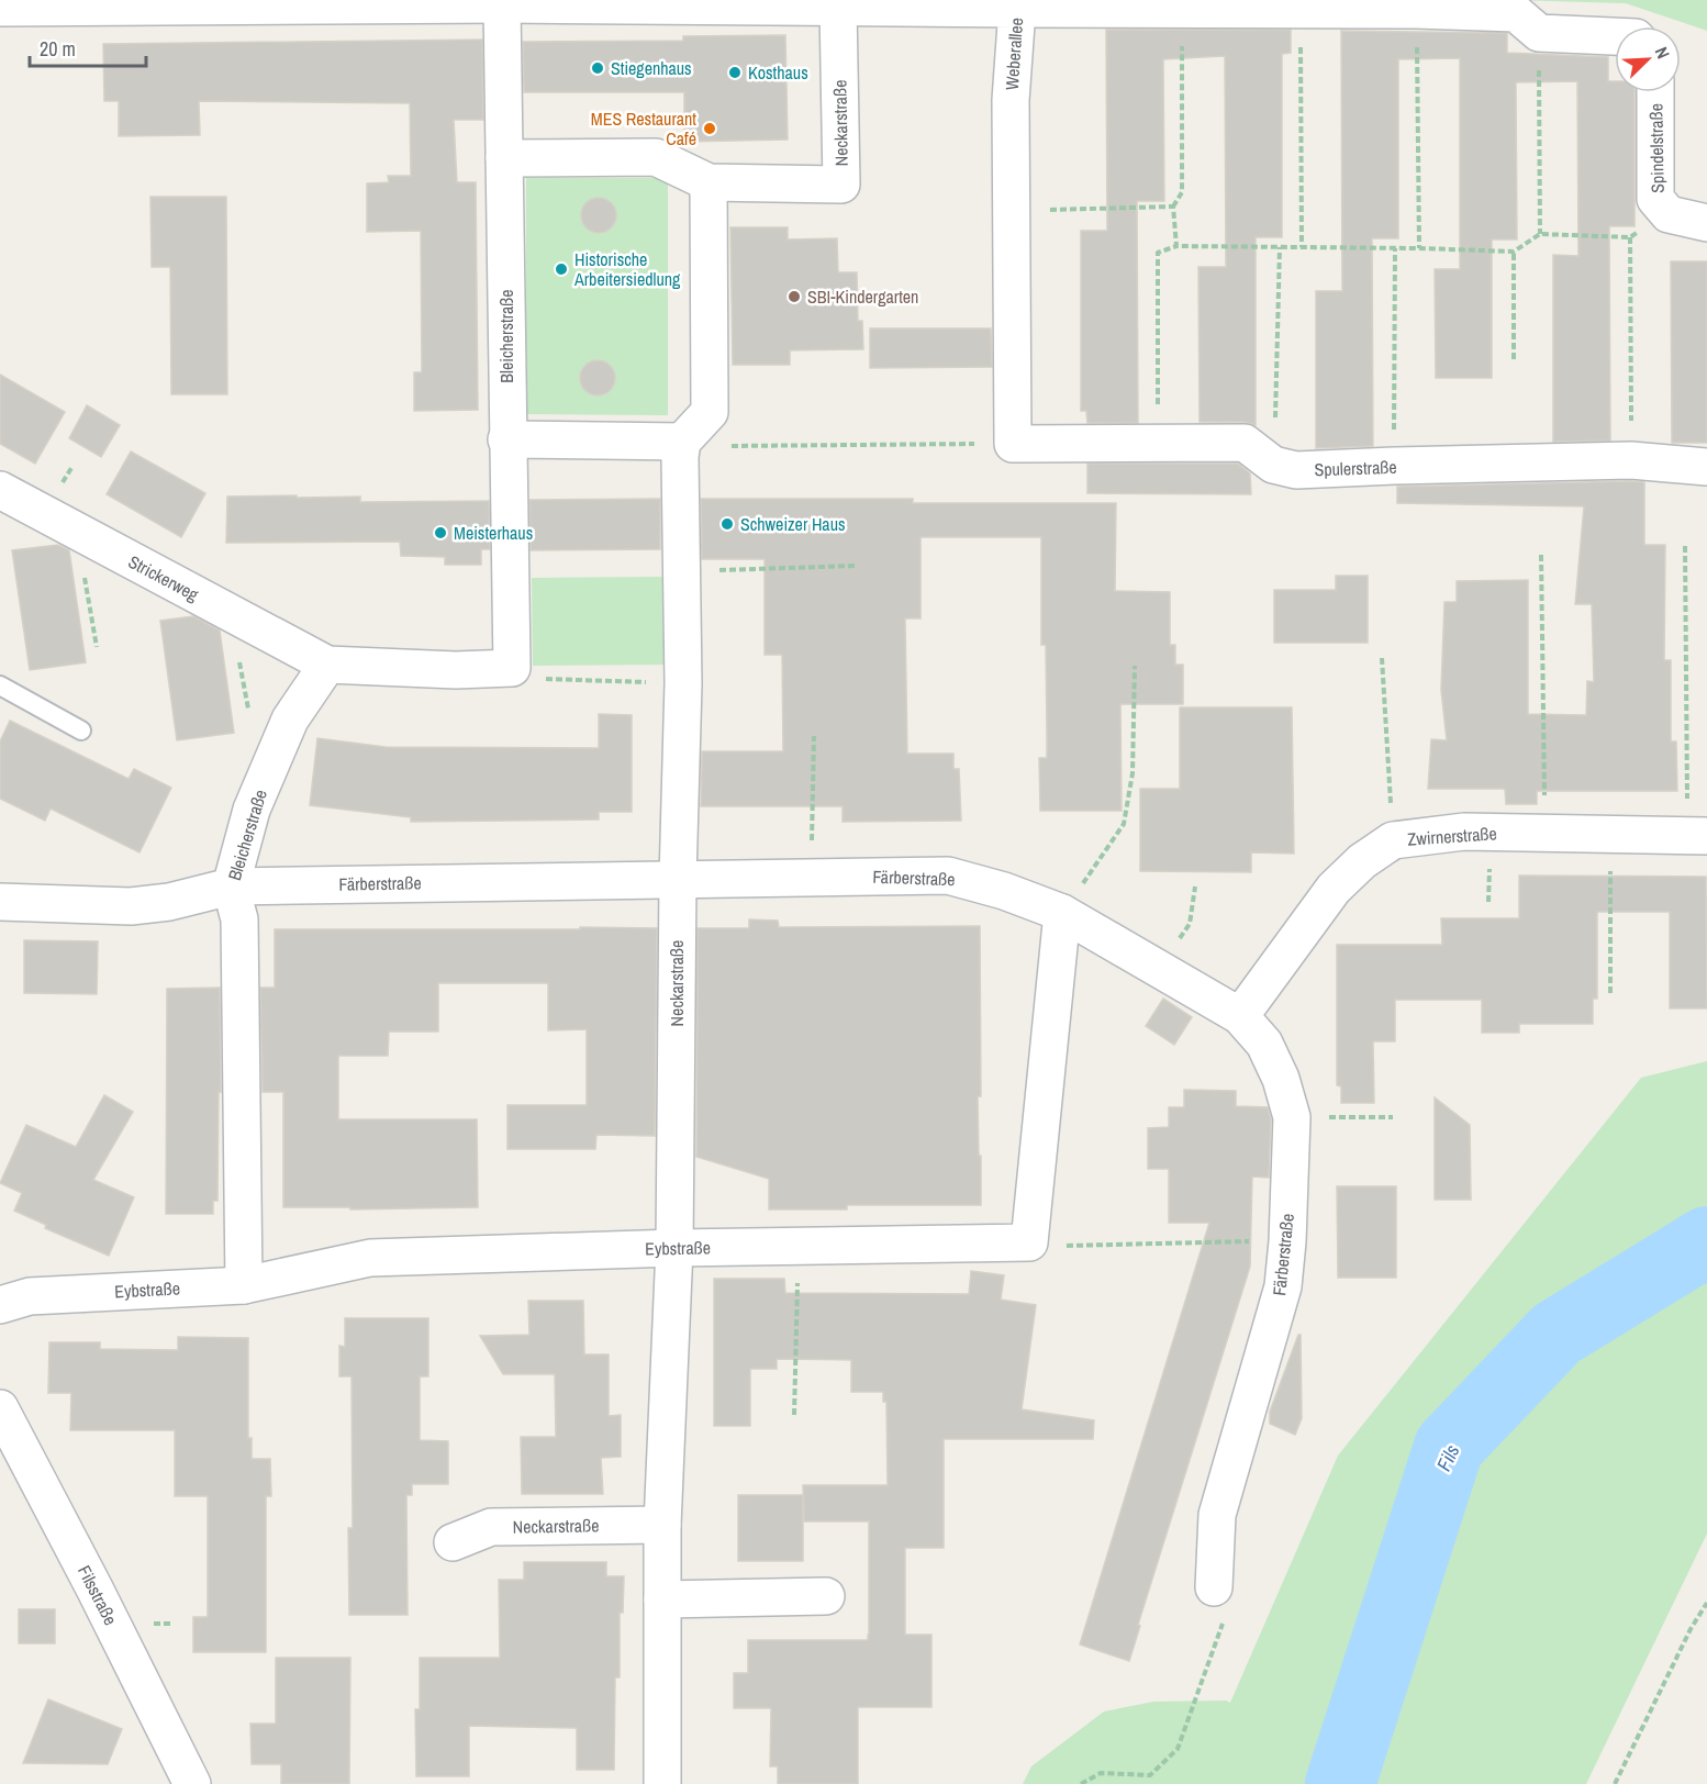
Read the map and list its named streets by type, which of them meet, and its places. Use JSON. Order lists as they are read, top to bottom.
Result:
{
  "streets": {
    "street": [
      "Weberallee",
      "Neckarstraße",
      "Spindelstraße",
      "Bleicherstraße",
      "Spulerstraße",
      "Strickerweg",
      "Zwirnerstraße",
      "Färberstraße",
      "Eybstraße",
      "Filsstraße"
    ]
  },
  "crossings": [
    ["Weberallee", "Neckarstraße"],
    ["Weberallee", "Bleicherstraße"],
    ["Weberallee", "Spulerstraße"],
    ["Neckarstraße", "Bleicherstraße"],
    ["Neckarstraße", "Färberstraße"],
    ["Neckarstraße", "Eybstraße"],
    ["Bleicherstraße", "Strickerweg"],
    ["Bleicherstraße", "Färberstraße"],
    ["Bleicherstraße", "Eybstraße"],
    ["Zwirnerstraße", "Färberstraße"],
    ["Färberstraße", "Eybstraße"]
  ],
  "water": ["Fils"],
  "places": [
    "Stiegenhaus",
    "Kosthaus",
    "MES Restaurant Café",
    "Historische Arbeitersiedlung",
    "SBI-Kindergarten",
    "Schweizer Haus",
    "Meisterhaus"
  ],
  "scale_bar": "20 m",
  "north": "top right"
}
